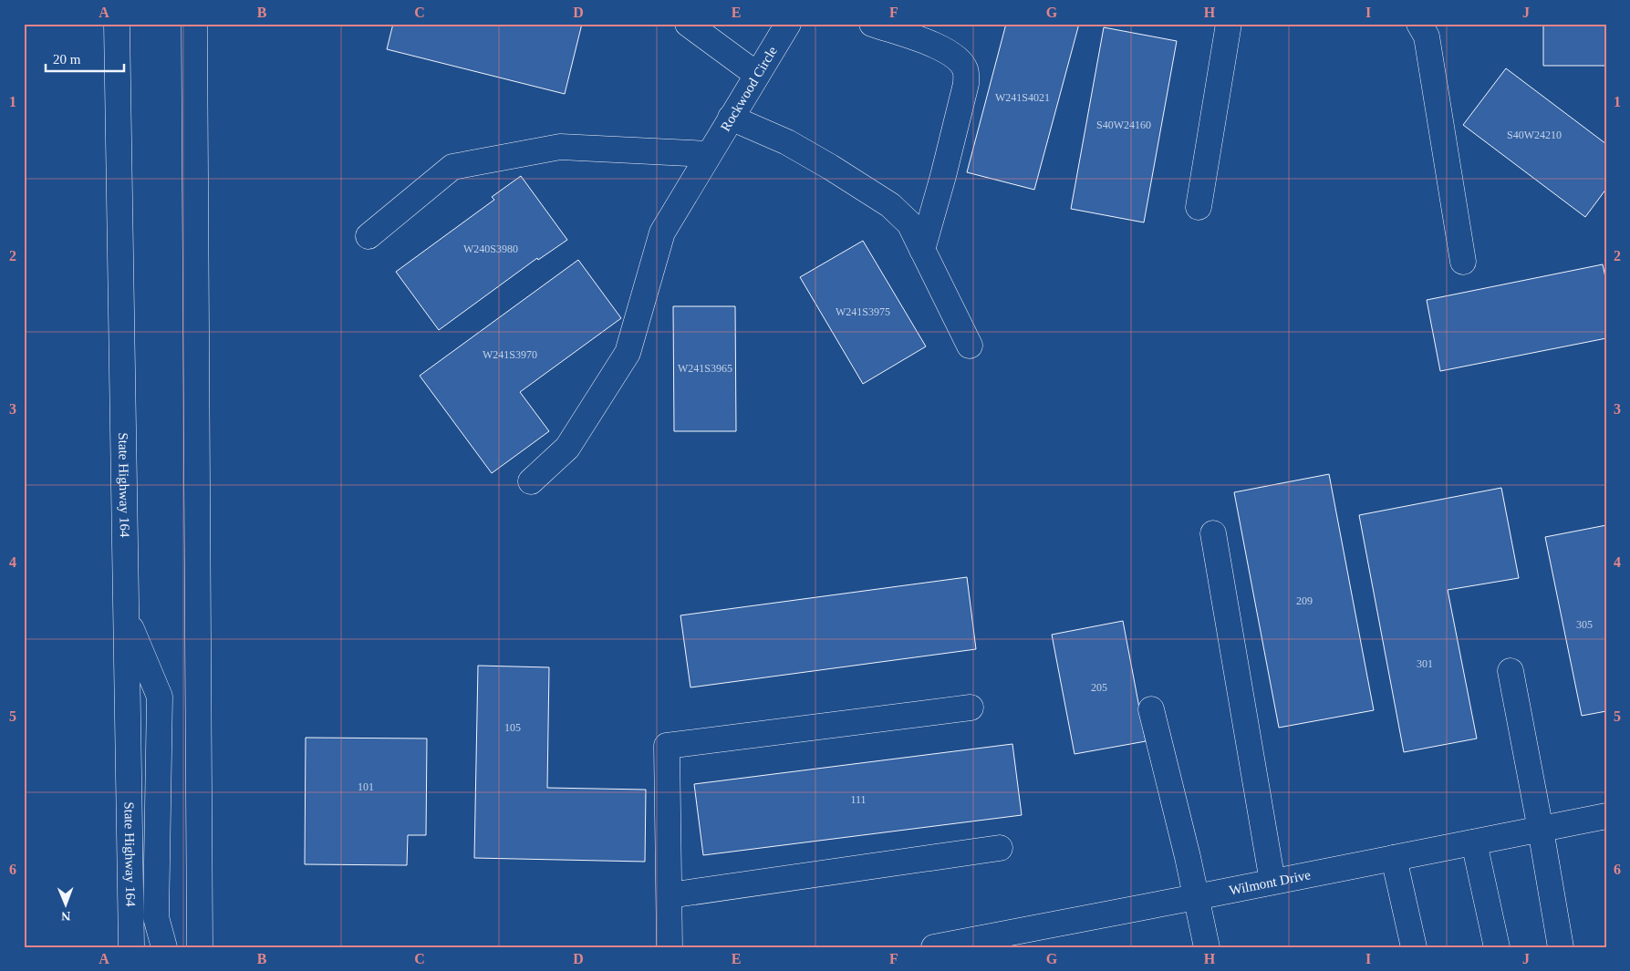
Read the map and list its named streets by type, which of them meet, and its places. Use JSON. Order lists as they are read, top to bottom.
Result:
{
  "streets": {
    "main road": ["Rockwood Circle", "State Highway 164", "Wilmont Drive"]
  },
  "house_numbers": [
    "W241S4021",
    "S40W24160",
    "S40W24210",
    "W240S3980",
    "W241S3975",
    "W241S3970",
    "W241S3965",
    "209",
    "305",
    "301",
    "205",
    "105",
    "101",
    "111"
  ],
  "scale_bar": "20 m",
  "north": "bottom",
  "grid": {
    "columns": [
      "A",
      "B",
      "C",
      "D",
      "E",
      "F",
      "G",
      "H",
      "I",
      "J"
    ],
    "rows": [
      "1",
      "2",
      "3",
      "4",
      "5",
      "6"
    ]
  }
}
